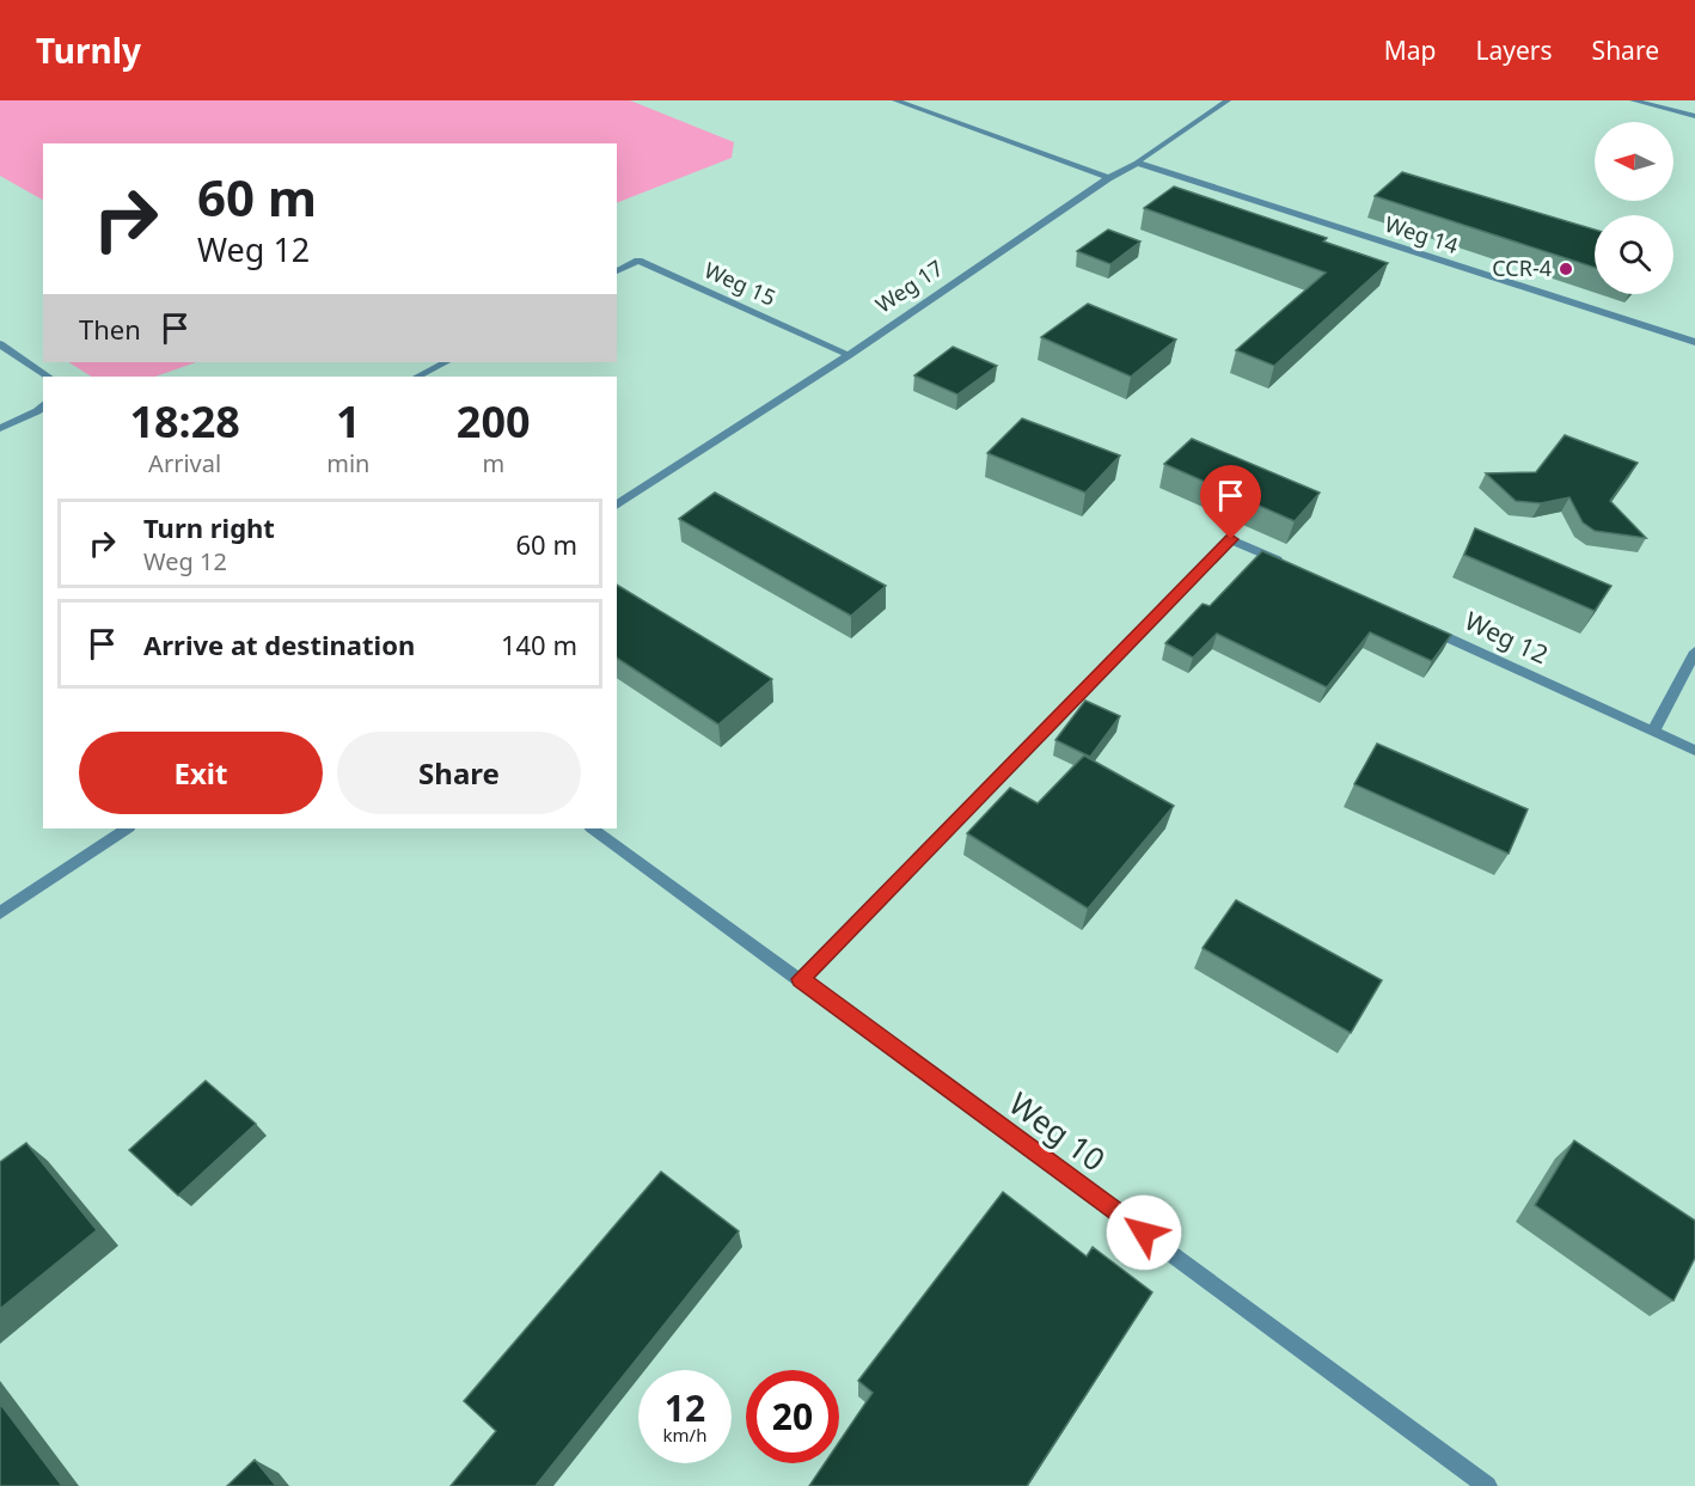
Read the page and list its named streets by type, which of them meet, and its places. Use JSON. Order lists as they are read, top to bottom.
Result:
{
  "streets": {
    "lane": [
      "Weg 14",
      "Weg 15",
      "Weg 17",
      "Weg 12",
      "Weg 10"
    ]
  },
  "crossings": [
    ["Weg 14", "Weg 17"],
    ["Weg 15", "Weg 17"]
  ],
  "places": ["CCR-4"],
  "north": "left",
  "page": {
    "header": "Turnly",
    "nav": ["Map", "Layers", "Share"],
    "turn": ["60 m", "Weg 12"],
    "then": "Then",
    "eta": [
      "18:28",
      "Arrival",
      "1",
      "min",
      "200",
      "m"
    ],
    "list": [
      {
        "name": "Turn right",
        "note": "Weg 12",
        "value": "60 m"
      },
      {
        "name": "Arrive at destination",
        "value": "140 m"
      }
    ],
    "buttons": ["Exit", "Share"],
    "speed": "12 km/h",
    "limit": "20"
  }
}
